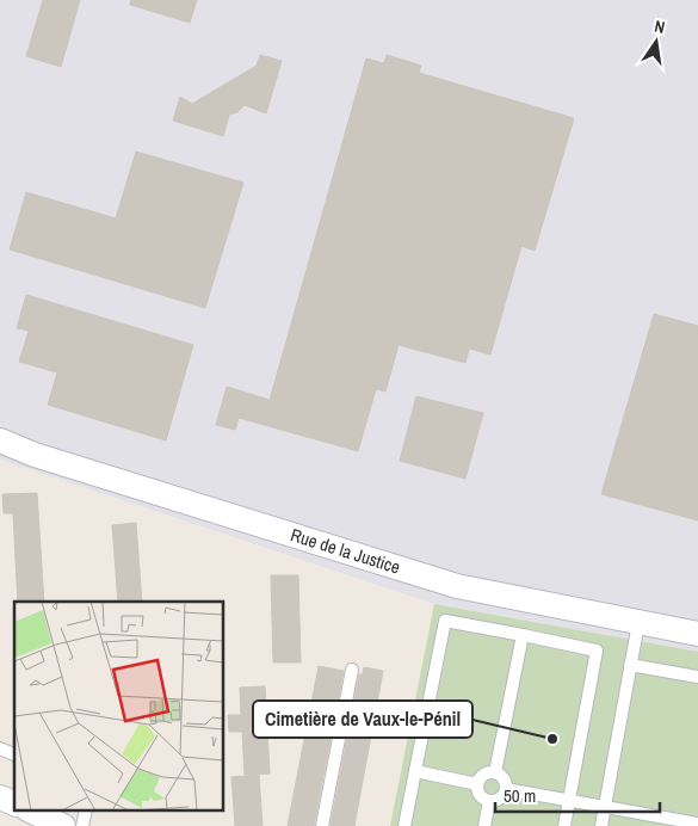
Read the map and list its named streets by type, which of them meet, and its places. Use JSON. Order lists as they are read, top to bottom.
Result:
{
  "streets": {
    "street": ["Rue de la Justice"]
  },
  "places": ["Cimetière de Vaux-le-Pénil"],
  "scale_bar": "50 m",
  "north": "top"
}
